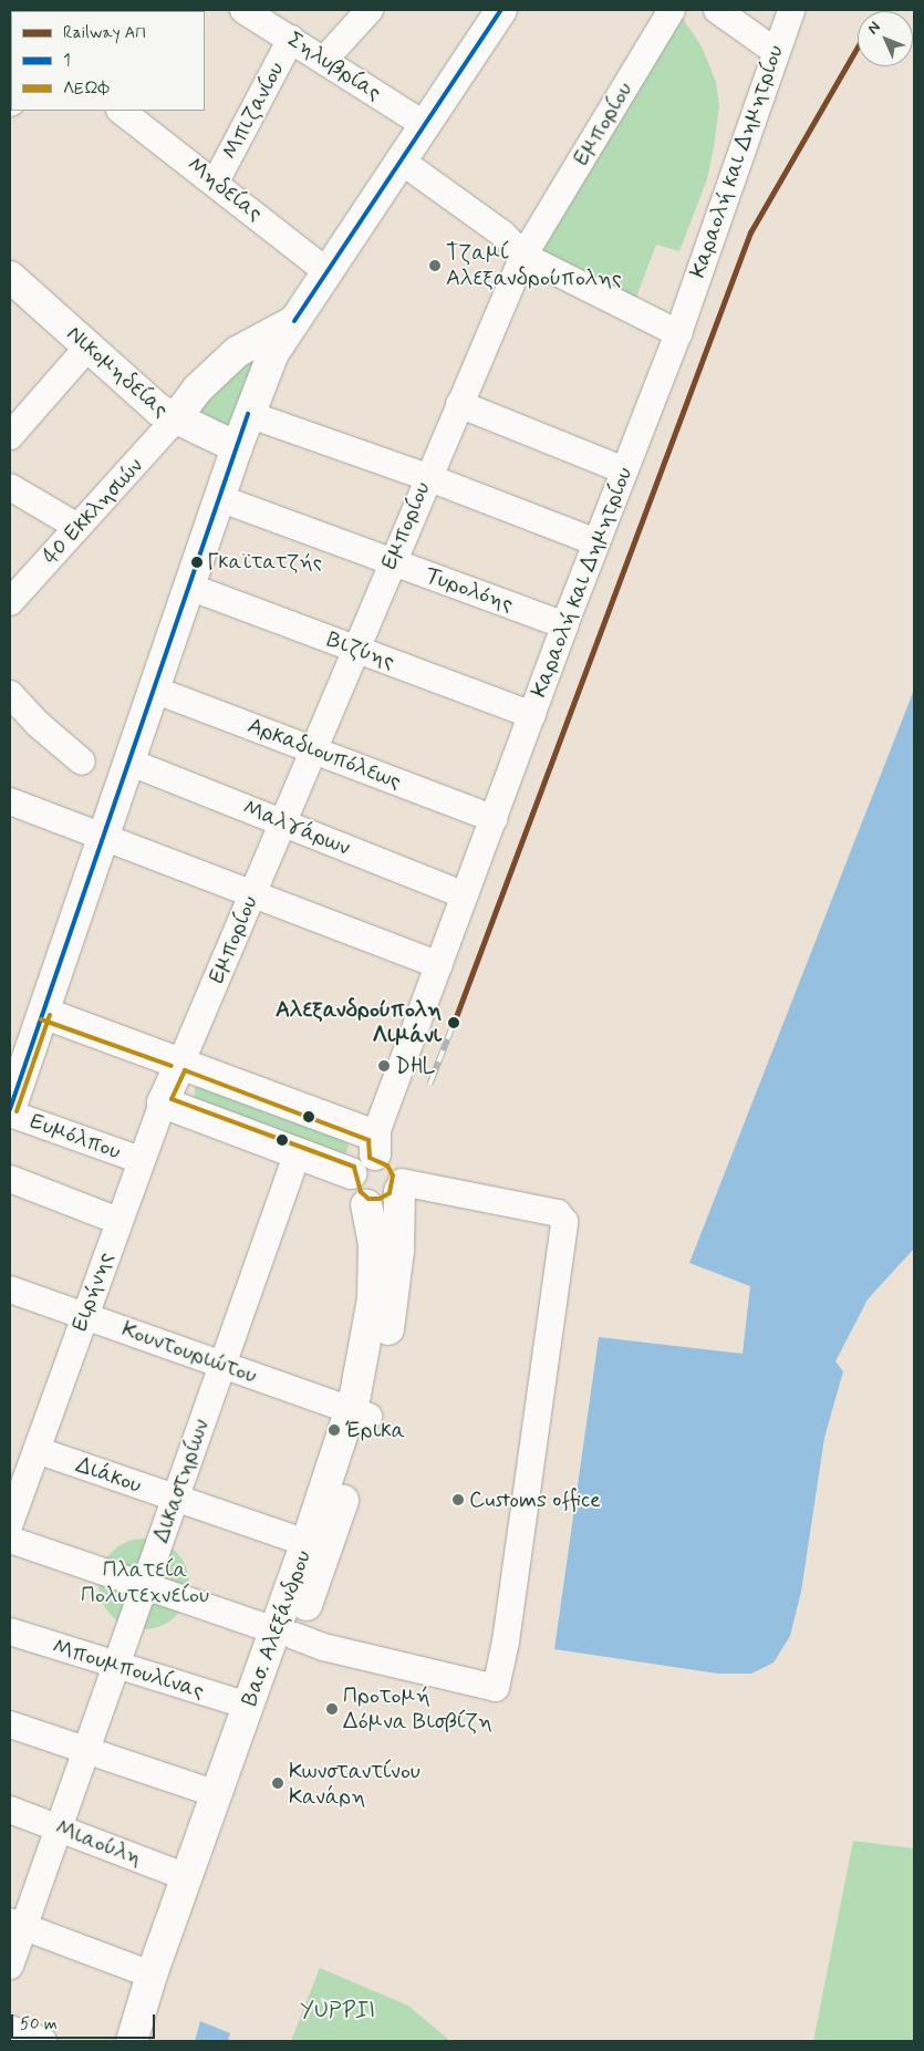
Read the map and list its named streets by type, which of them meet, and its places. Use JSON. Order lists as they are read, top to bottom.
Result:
{
  "streets": {
    "main road": ["Νικομηδείας", "Ειρήνης", "Βασ. Αλεξάνδρου"],
    "street": [
      "Σηλυβρίας",
      "Μπιζανίου",
      "Εμπορίου",
      "Καραολή και Δημητρίου",
      "Μηδείας",
      "40 Εκκλησιών",
      "Τυρολόης",
      "Βιζύης",
      "Αρκαδιουπόλεως",
      "Μαλγάρων",
      "Ευμόλπου",
      "Κουντουριώτου",
      "Διάκου",
      "Δικαστηρίων",
      "Μπουμπουλίνας",
      "Μιαούλη"
    ]
  },
  "crossings": [
    ["Σηλυβρίας", "Μπιζανίου"],
    ["Μπιζανίου", "Μηδείας"],
    ["Εμπορίου", "Τυρολόης"],
    ["Εμπορίου", "Βιζύης"],
    ["Εμπορίου", "Αρκαδιουπόλεως"],
    ["Εμπορίου", "Μαλγάρων"],
    ["Εμπορίου", "Ειρήνης"],
    ["Καραολή και Δημητρίου", "Τυρολόης"],
    ["Καραολή και Δημητρίου", "Βιζύης"],
    ["Καραολή και Δημητρίου", "Αρκαδιουπόλεως"],
    ["Καραολή και Δημητρίου", "Μαλγάρων"],
    ["Καραολή και Δημητρίου", "Βασ. Αλεξάνδρου"],
    ["Νικομηδείας", "40 Εκκλησιών"],
    ["Ευμόλπου", "Ειρήνης"],
    ["Ειρήνης", "Κουντουριώτου"],
    ["Ειρήνης", "Διάκου"],
    ["Κουντουριώτου", "Δικαστηρίων"],
    ["Κουντουριώτου", "Βασ. Αλεξάνδρου"],
    ["Διάκου", "Δικαστηρίων"],
    ["Διάκου", "Βασ. Αλεξάνδρου"],
    ["Δικαστηρίων", "Μπουμπουλίνας"],
    ["Δικαστηρίων", "Μιαούλη"],
    ["Βασ. Αλεξάνδρου", "Μπουμπουλίνας"],
    ["Βασ. Αλεξάνδρου", "Μιαούλη"]
  ],
  "parks": ["Πλατεία Πολυτεχνείου", "YUPPII"],
  "places": [
    "Tζαμί Αλεξανδρούπολης",
    "Γκαϊτατζής",
    "Αλεξανδρούπολη Λιμάνι",
    "DHL",
    "Έρικα",
    "Customs office",
    "Προτομή Δόμνα Βισβίζη",
    "Κωνσταντίνου Κανάρη"
  ],
  "lines": ["transit line 1", "rail line ΑΠ", "transit line ΛΕΩΦ"],
  "legend": ["Railway ΑΠ", "1", "ΛΕΩΦ"],
  "scale_bar": "50 m",
  "north": "top left"
}
